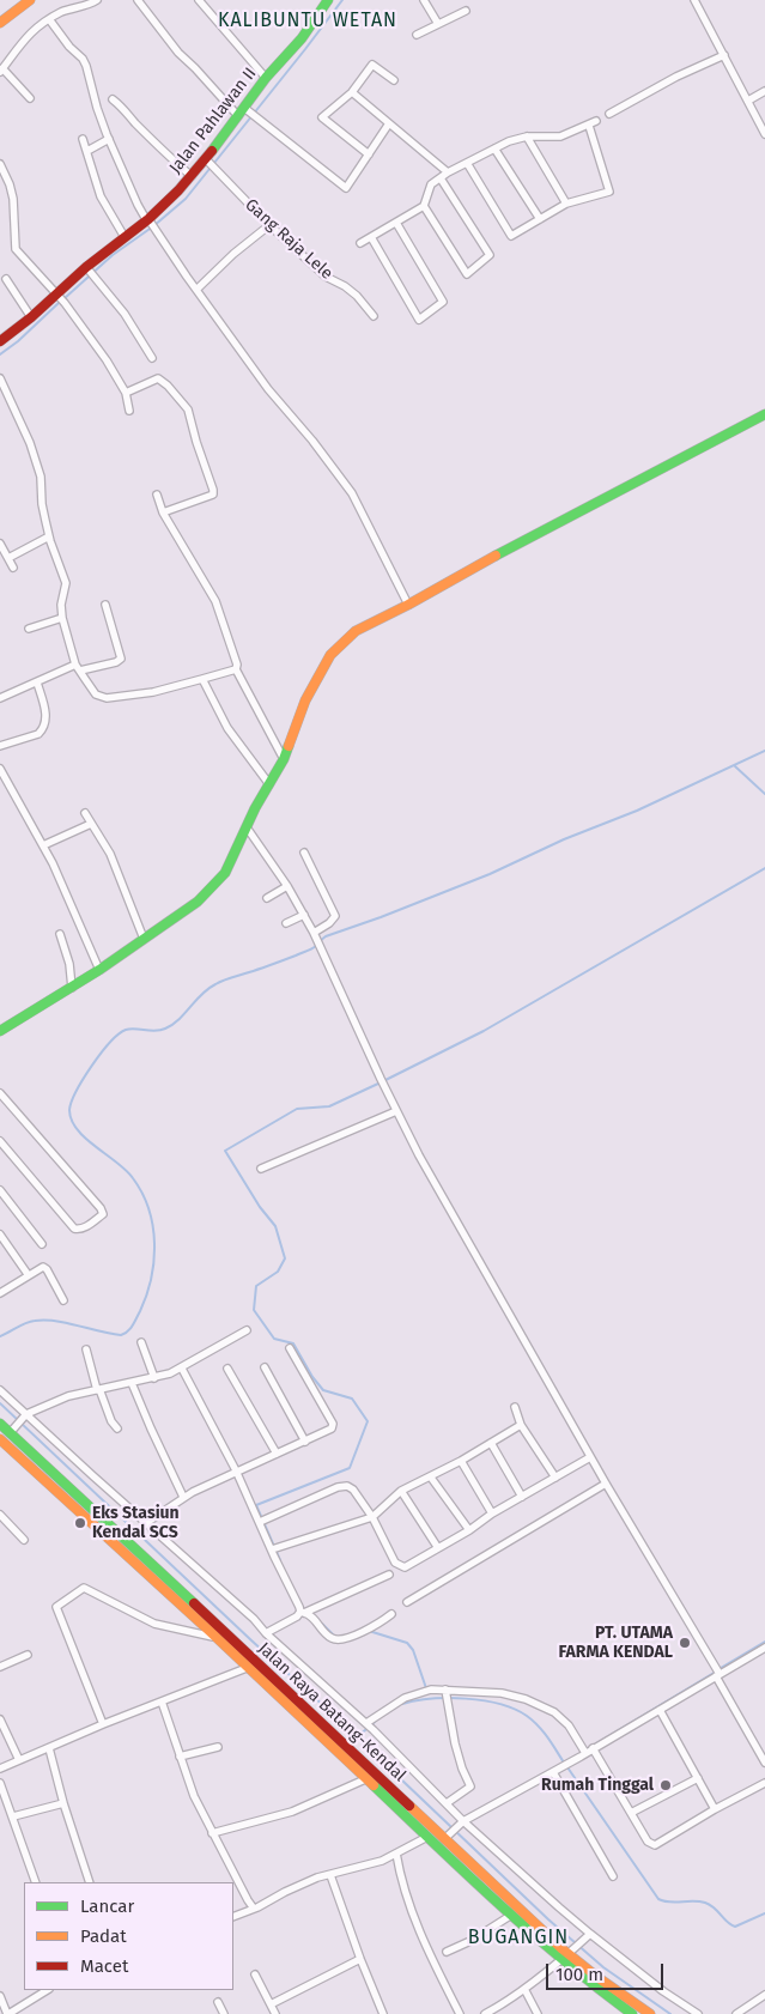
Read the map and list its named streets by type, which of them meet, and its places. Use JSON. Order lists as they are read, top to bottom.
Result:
{
  "streets": {
    "main road": ["Jalan Pahlawan II", "Jalan Raya Batang-Kendal"],
    "street": ["Gang Raja Lele"]
  },
  "crossings": [
    ["Jalan Pahlawan II", "Gang Raja Lele"]
  ],
  "districts": ["KALIBUNTU WETAN", "BUGANGIN"],
  "places": ["Eks Stasiun Kendal SCS", "PT. UTAMA FARMA KENDAL", "Rumah Tinggal"],
  "legend": ["Lancar", "Padat", "Macet"],
  "scale_bar": "100 m"
}
